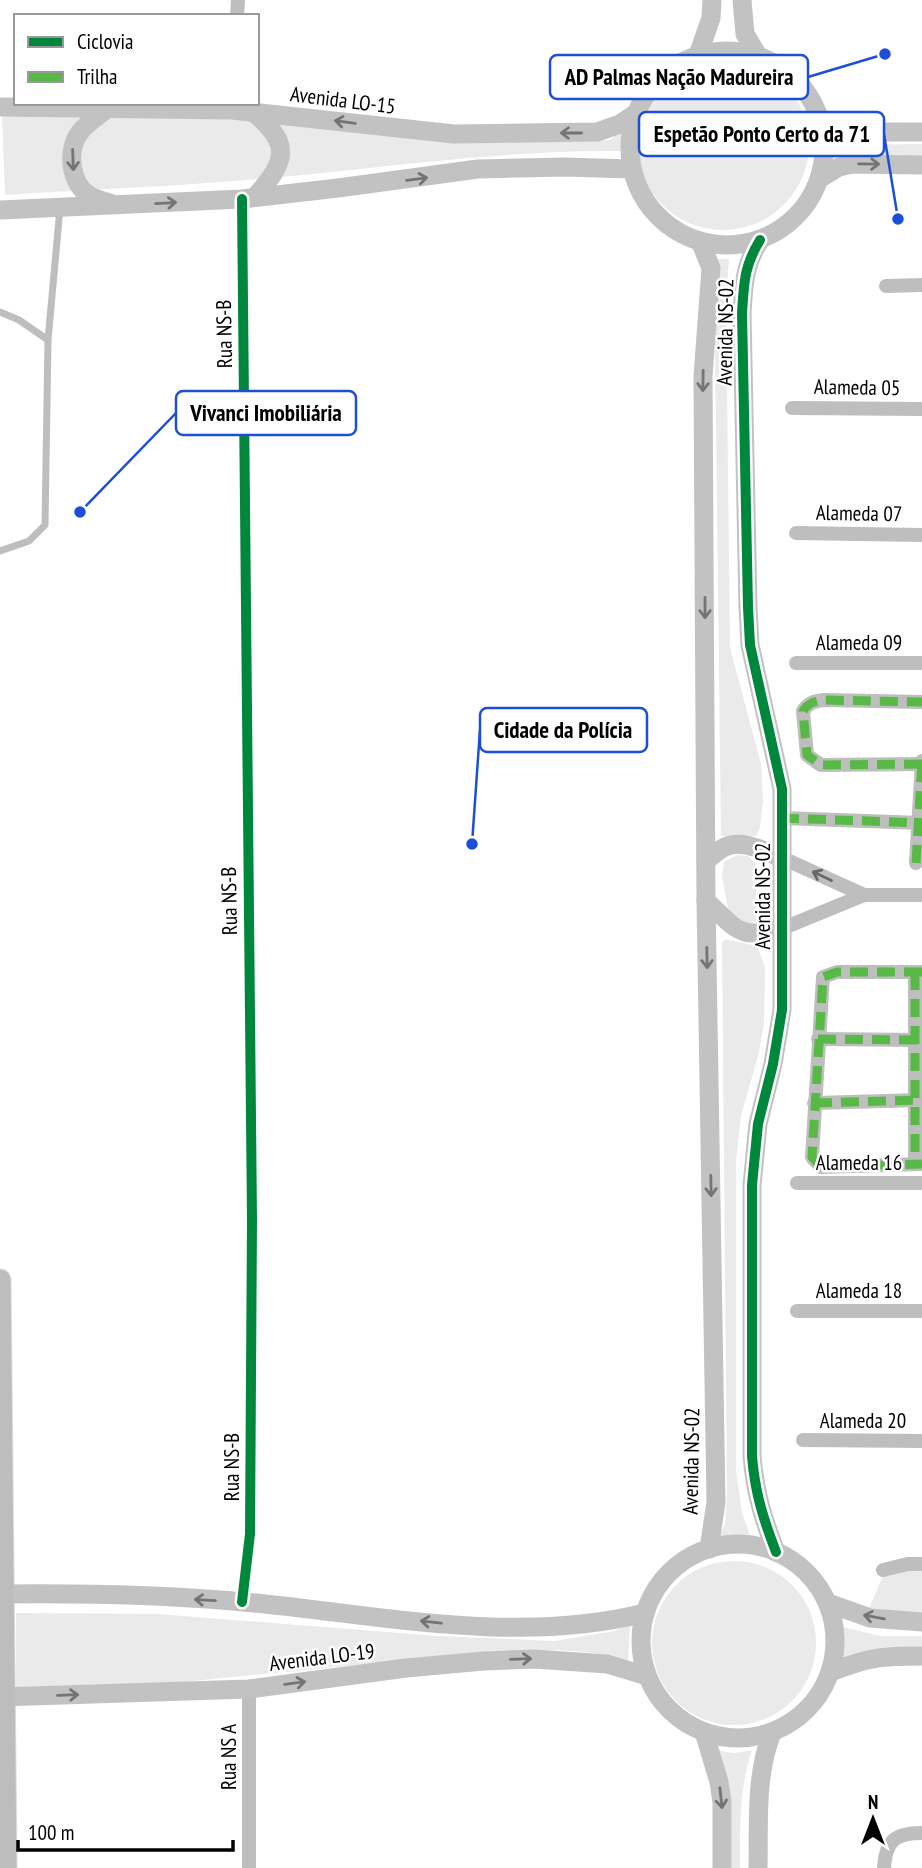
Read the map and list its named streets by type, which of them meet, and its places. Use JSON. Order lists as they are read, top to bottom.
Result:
{
  "streets": {
    "street": [
      "Avenida LO-15",
      "Avenida NS-02",
      "Rua NS-B",
      "Alameda 05",
      "Alameda 07",
      "Alameda 09",
      "Alameda 16",
      "Alameda 18",
      "Alameda 20",
      "Avenida LO-19",
      "Rua NS A"
    ]
  },
  "crossings": [
    ["Avenida LO-15", "Avenida NS-02"],
    ["Avenida NS-02", "Avenida LO-19"],
    ["Rua NS-B", "Avenida LO-19"],
    ["Avenida LO-19", "Rua NS A"]
  ],
  "places": [
    "AD Palmas Nação Madureira",
    "Espetão Ponto Certo da 71",
    "Vivanci Imobiliária",
    "Cidade da Polícia"
  ],
  "legend": ["Ciclovia", "Trilha"],
  "scale_bar": "100 m",
  "north": "top"
}
